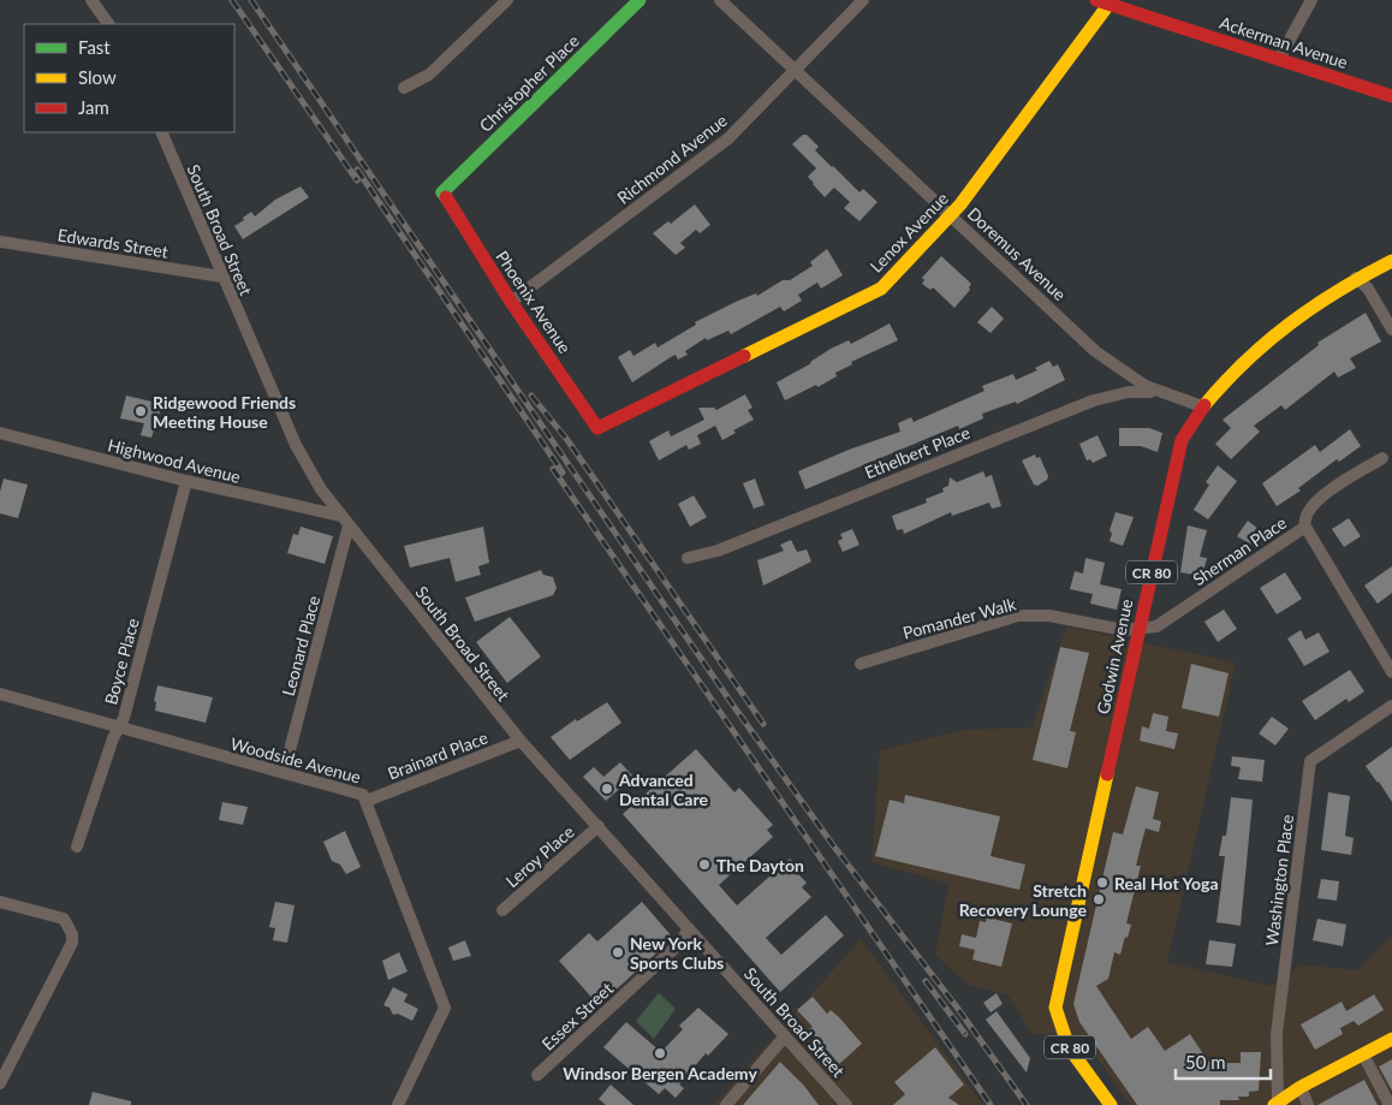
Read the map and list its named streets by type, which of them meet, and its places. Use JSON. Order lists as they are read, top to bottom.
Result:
{
  "streets": {
    "street": [
      "Ackerman Avenue",
      "Christopher Place",
      "Richmond Avenue",
      "South Broad Street",
      "Lenox Avenue",
      "Edwards Street",
      "Doremus Avenue",
      "Phoenix Avenue",
      "Ethelbert Place",
      "Highwood Avenue",
      "Sherman Place",
      "CR 80",
      "Pomander Walk",
      "Leonard Place",
      "Godwin Avenue",
      "Boyce Place",
      "Brainard Place",
      "Woodside Avenue",
      "Leroy Place",
      "Washington Place",
      "Essex Street"
    ]
  },
  "crossings": [
    ["Ackerman Avenue", "Lenox Avenue"],
    ["Christopher Place", "Phoenix Avenue"],
    ["Richmond Avenue", "Doremus Avenue"],
    ["Richmond Avenue", "Phoenix Avenue"],
    ["South Broad Street", "Edwards Street"],
    ["South Broad Street", "Highwood Avenue"],
    ["South Broad Street", "Leonard Place"],
    ["South Broad Street", "Brainard Place"],
    ["South Broad Street", "Leroy Place"],
    ["South Broad Street", "Essex Street"],
    ["Lenox Avenue", "Doremus Avenue"],
    ["Lenox Avenue", "Phoenix Avenue"],
    ["Doremus Avenue", "Ethelbert Place"],
    ["Doremus Avenue", "Godwin Avenue"],
    ["Highwood Avenue", "Leonard Place"],
    ["Highwood Avenue", "Boyce Place"],
    ["Sherman Place", "Pomander Walk"],
    ["Sherman Place", "Godwin Avenue"],
    ["Pomander Walk", "Godwin Avenue"],
    ["Leonard Place", "Woodside Avenue"],
    ["Boyce Place", "Woodside Avenue"],
    ["Brainard Place", "Woodside Avenue"]
  ],
  "places": [
    "Ridgewood Friends Meeting House",
    "Advanced Dental Care",
    "The Dayton",
    "Real Hot Yoga",
    "Stretch Recovery Lounge",
    "New York Sports Clubs",
    "Windsor Bergen Academy"
  ],
  "legend": ["Fast", "Slow", "Jam"],
  "scale_bar": "50 m"
}
